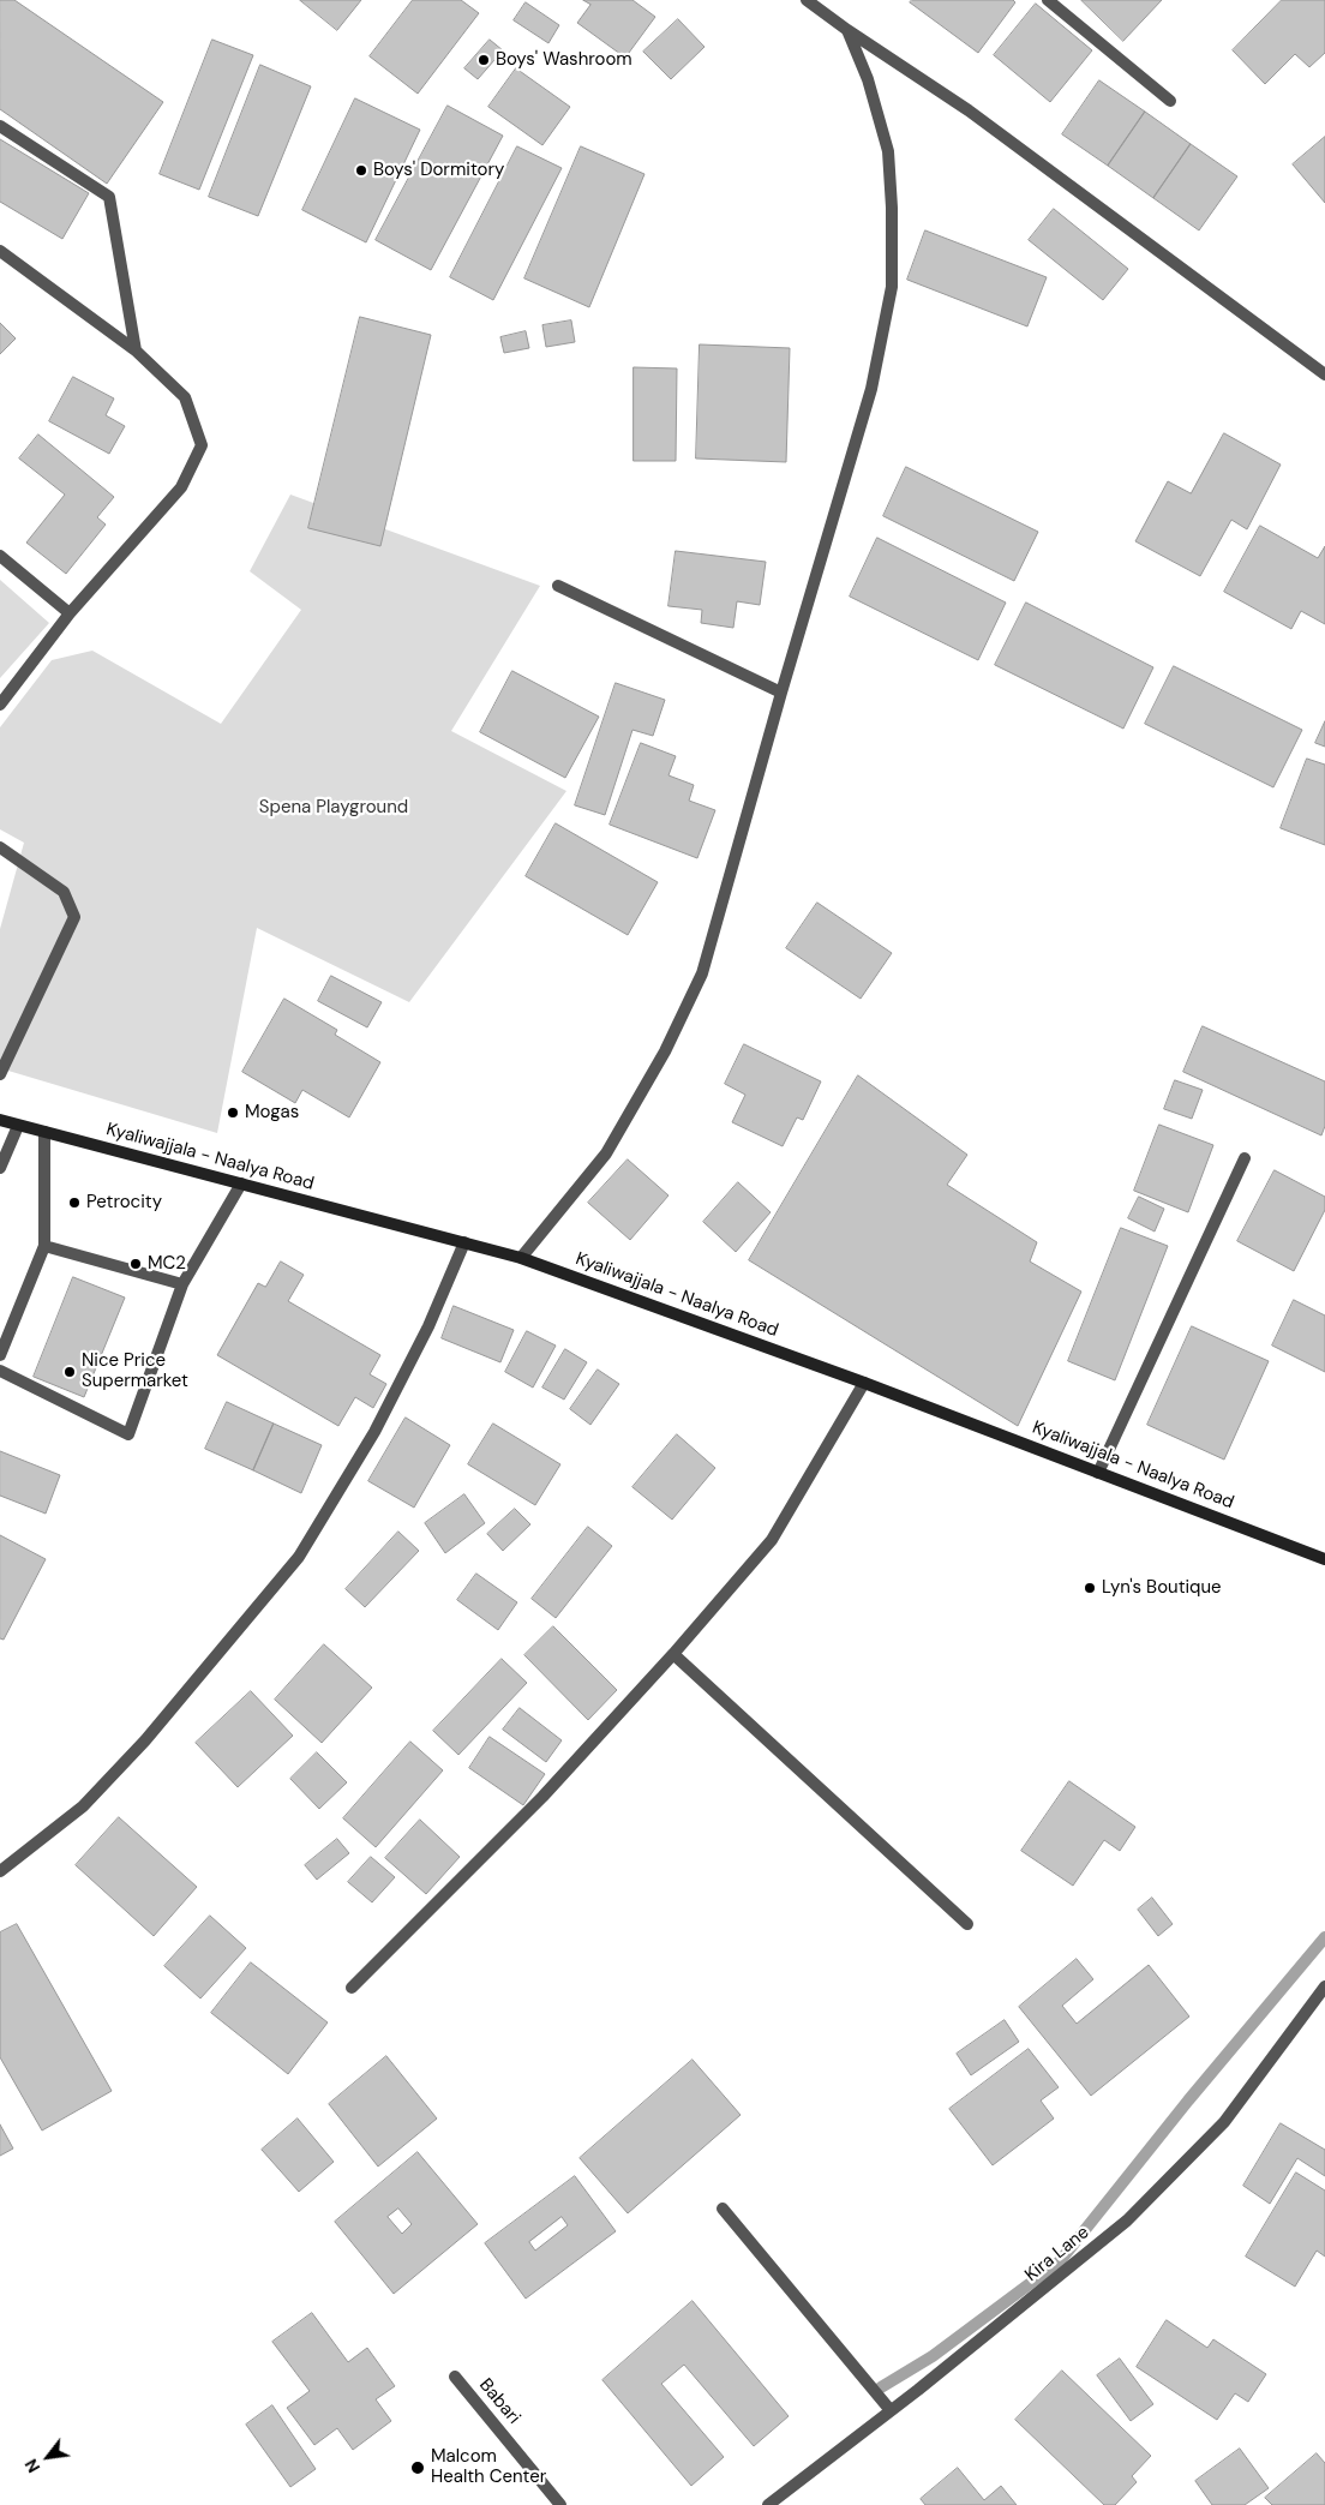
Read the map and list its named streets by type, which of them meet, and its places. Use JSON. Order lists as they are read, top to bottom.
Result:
{
  "streets": {
    "main road": ["Kyaliwajjala - Naalya Road"],
    "street": ["Kira Lane", "Babari"]
  },
  "parks": ["Spena Playground"],
  "places": [
    "Boys' Washroom",
    "Boys' Dormitory",
    "Mogas",
    "Petrocity",
    "MC2",
    "Nice Price Supermarket",
    "Lyn's Boutique",
    "Malcom Health Center"
  ],
  "north": "bottom left"
}
